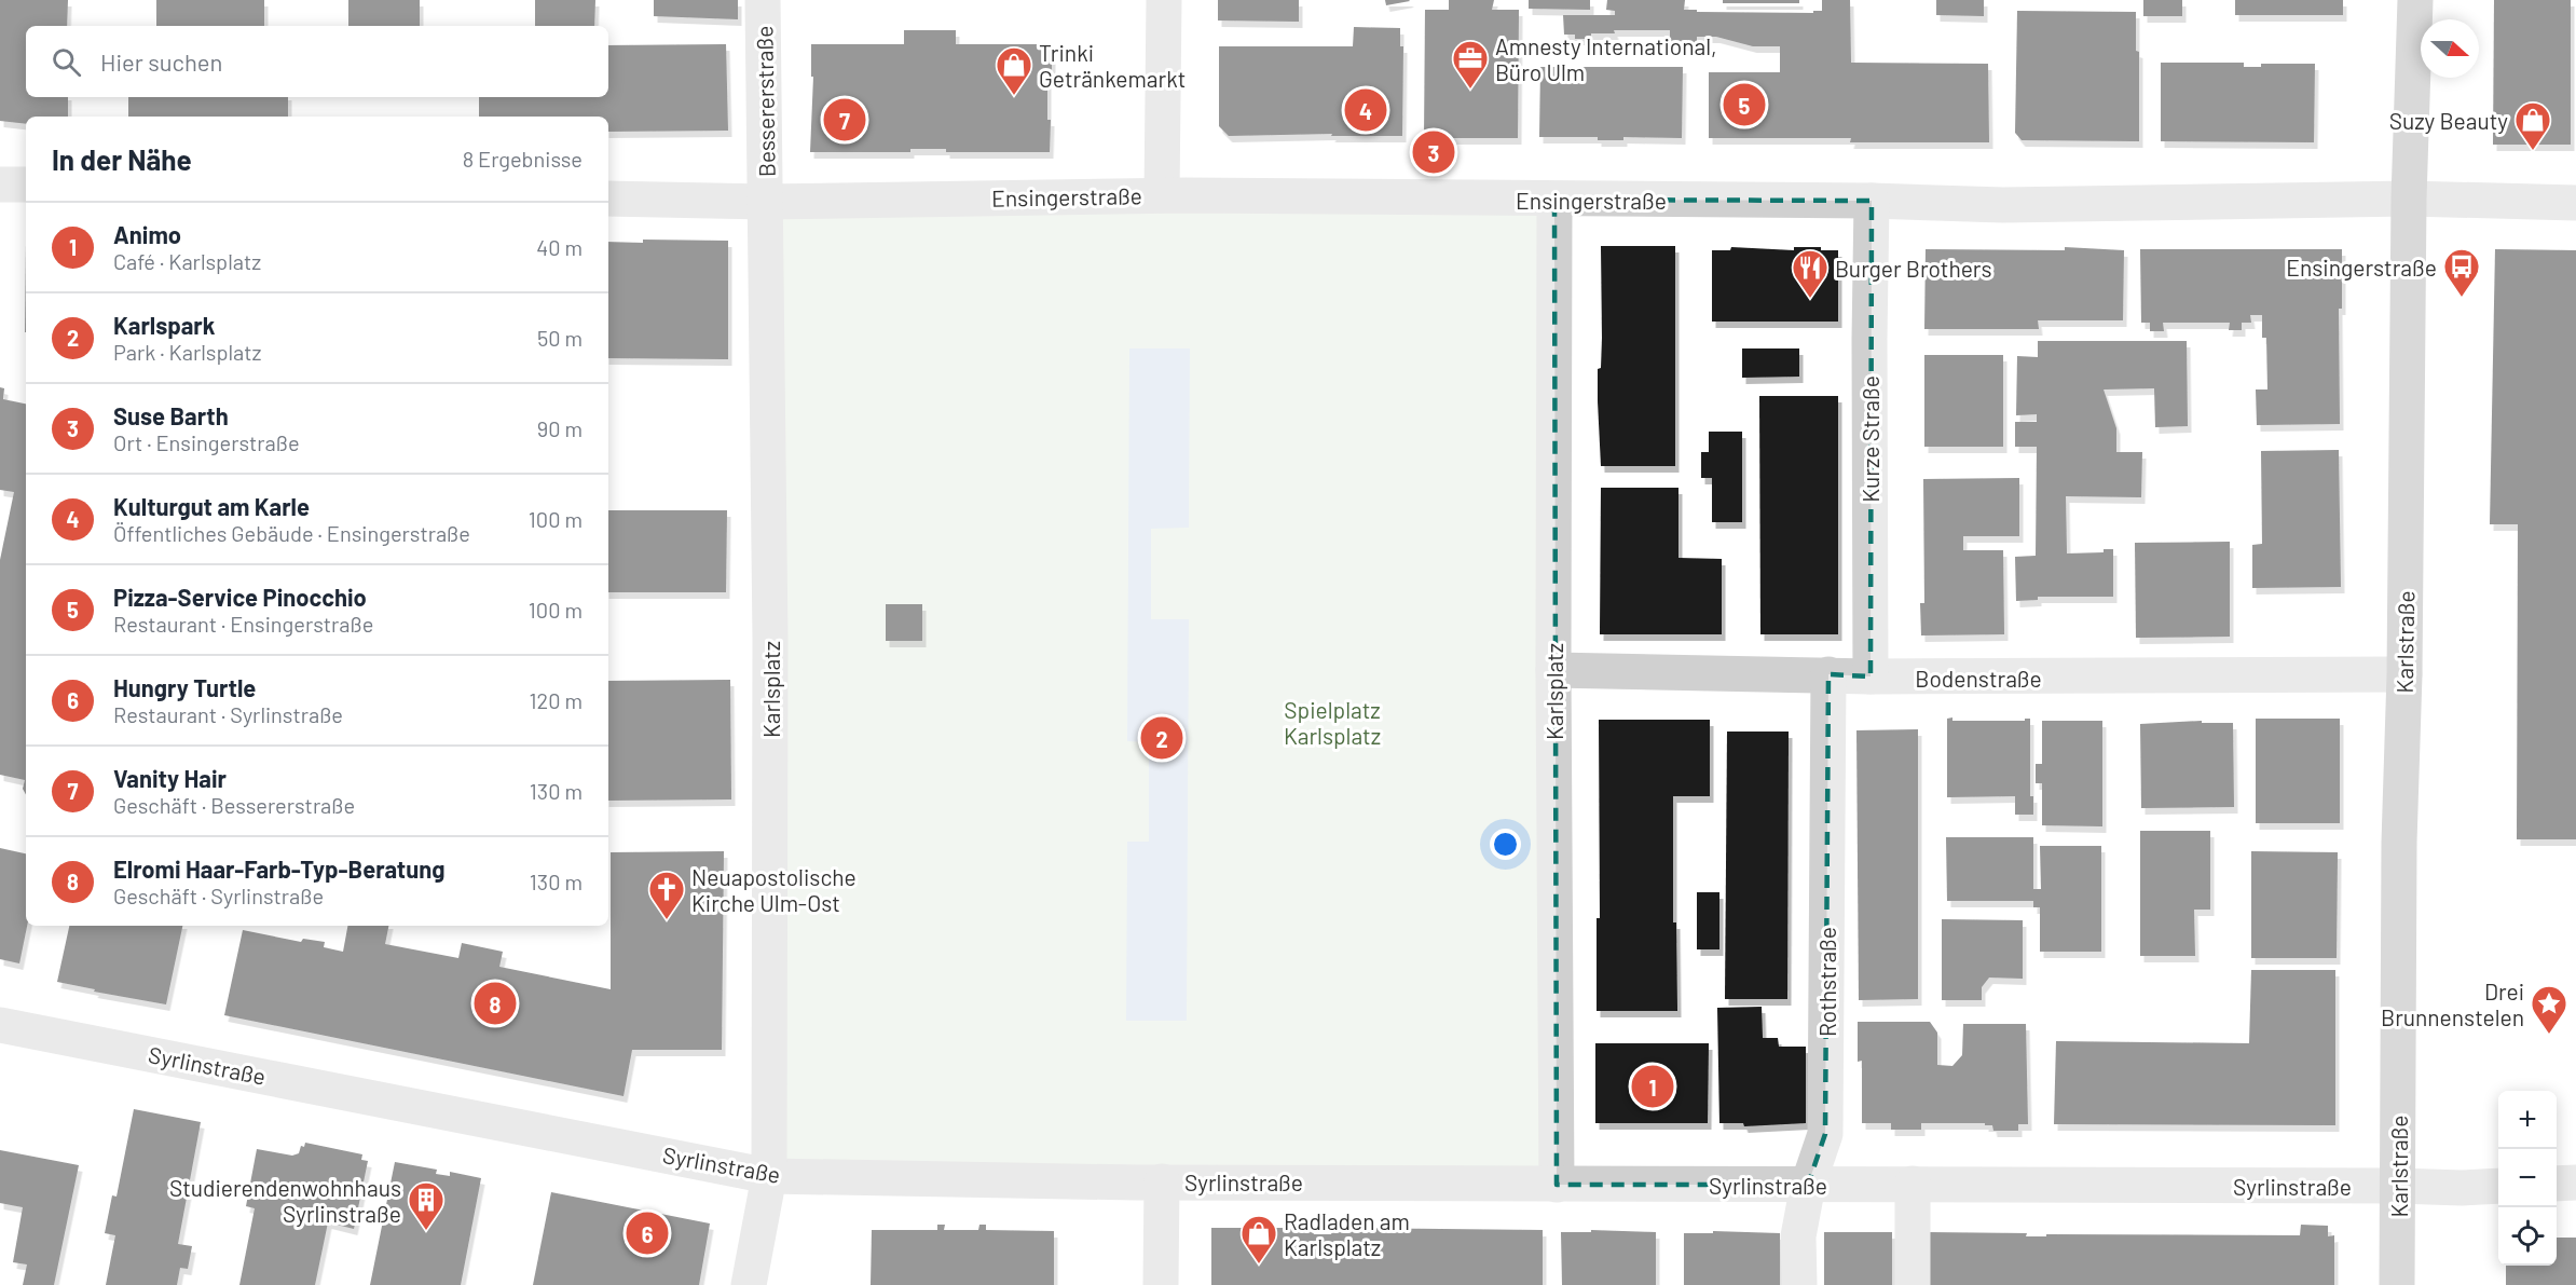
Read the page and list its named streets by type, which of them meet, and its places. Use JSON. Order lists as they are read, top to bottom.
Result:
{
  "streets": {
    "main road": ["Karlstraße"],
    "street": [
      "Bessererstraße",
      "Ensingerstraße",
      "Kurze Straße",
      "Bodenstraße",
      "Karlsplatz",
      "Rothstraße",
      "Syrlinstraße"
    ]
  },
  "crossings": [
    ["Bessererstraße", "Ensingerstraße"],
    ["Bessererstraße", "Karlsplatz"],
    ["Ensingerstraße", "Kurze Straße"],
    ["Ensingerstraße", "Karlstraße"],
    ["Ensingerstraße", "Karlsplatz"],
    ["Kurze Straße", "Bodenstraße"],
    ["Karlstraße", "Bodenstraße"],
    ["Karlstraße", "Syrlinstraße"],
    ["Bodenstraße", "Karlsplatz"],
    ["Bodenstraße", "Rothstraße"],
    ["Karlsplatz", "Syrlinstraße"],
    ["Rothstraße", "Syrlinstraße"]
  ],
  "parks": ["Spielplatz Karlsplatz"],
  "places": {
    "office": ["Amnesty International, Büro Ulm"],
    "shop": ["Trinki Getränkemarkt", "Suzy Beauty", "Radladen am Karlsplatz"],
    "bus stop": ["Ensingerstraße"],
    "restaurant": ["Burger Brothers"],
    "church": ["Neuapostolische Kirche Ulm-Ost"],
    "place": ["Drei Brunnenstelen"],
    "building": ["Studierendenwohnhaus Syrlinstraße"]
  },
  "north": "right",
  "page": {
    "search": "Hier suchen",
    "pins": [
      "5",
      "4",
      "7",
      "3",
      "2",
      "8",
      "1",
      "6"
    ],
    "heading": ["In der Nähe", "8 Ergebnisse"],
    "list": [
      {
        "mark": "1",
        "name": "Animo",
        "note": "Café · Karlsplatz",
        "value": "40 m"
      },
      {
        "mark": "2",
        "name": "Karlspark",
        "note": "Park · Karlsplatz",
        "value": "50 m"
      },
      {
        "mark": "3",
        "name": "Suse Barth",
        "note": "Ort · Ensingerstraße",
        "value": "90 m"
      },
      {
        "mark": "4",
        "name": "Kulturgut am Karle",
        "note": "Öffentliches Gebäude · Ensingerstraße",
        "value": "100 m"
      },
      {
        "mark": "5",
        "name": "Pizza-Service Pinocchio",
        "note": "Restaurant · Ensingerstraße",
        "value": "100 m"
      },
      {
        "mark": "6",
        "name": "Hungry Turtle",
        "note": "Restaurant · Syrlinstraße",
        "value": "120 m"
      },
      {
        "mark": "7",
        "name": "Vanity Hair",
        "note": "Geschäft · Bessererstraße",
        "value": "130 m"
      },
      {
        "mark": "8",
        "name": "Elromi Haar-Farb-Typ-Beratung",
        "note": "Geschäft · Syrlinstraße",
        "value": "130 m"
      }
    ],
    "map_buttons": ["+", "−"]
  }
}
